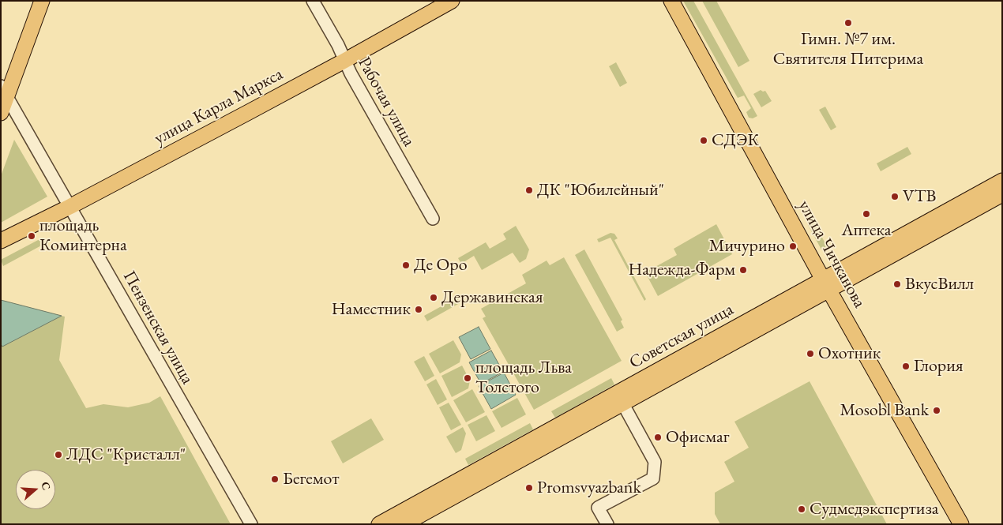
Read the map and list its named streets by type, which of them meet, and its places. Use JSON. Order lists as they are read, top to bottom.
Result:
{
  "streets": {
    "main road": ["улица Карла Маркса", "улица Чичканова", "Советская улица"],
    "street": ["Рабочая улица", "Пензенская улица"]
  },
  "crossings": [
    ["Рабочая улица", "улица Карла Маркса"],
    ["улица Карла Маркса", "Пензенская улица"],
    ["улица Чичканова", "Советская улица"]
  ],
  "places": [
    "Гимн. №7 им. Святителя Питерима",
    "СДЭК",
    "ДК \"Юбилейный\"",
    "VTB",
    "Аптека",
    "площадь Коминтерна",
    "Мичурино",
    "Де Оро",
    "Надежда-Фарм",
    "ВкусВилл",
    "Державинская",
    "Наместник",
    "Охотник",
    "Глория",
    "площадь Льва Толстого",
    "Mosobl Bank",
    "Офисмаг",
    "ЛДС \"Кристалл\"",
    "Бегемот",
    "Promsvyazbank",
    "Судмедэкспертиза"
  ],
  "north": "right"
}
